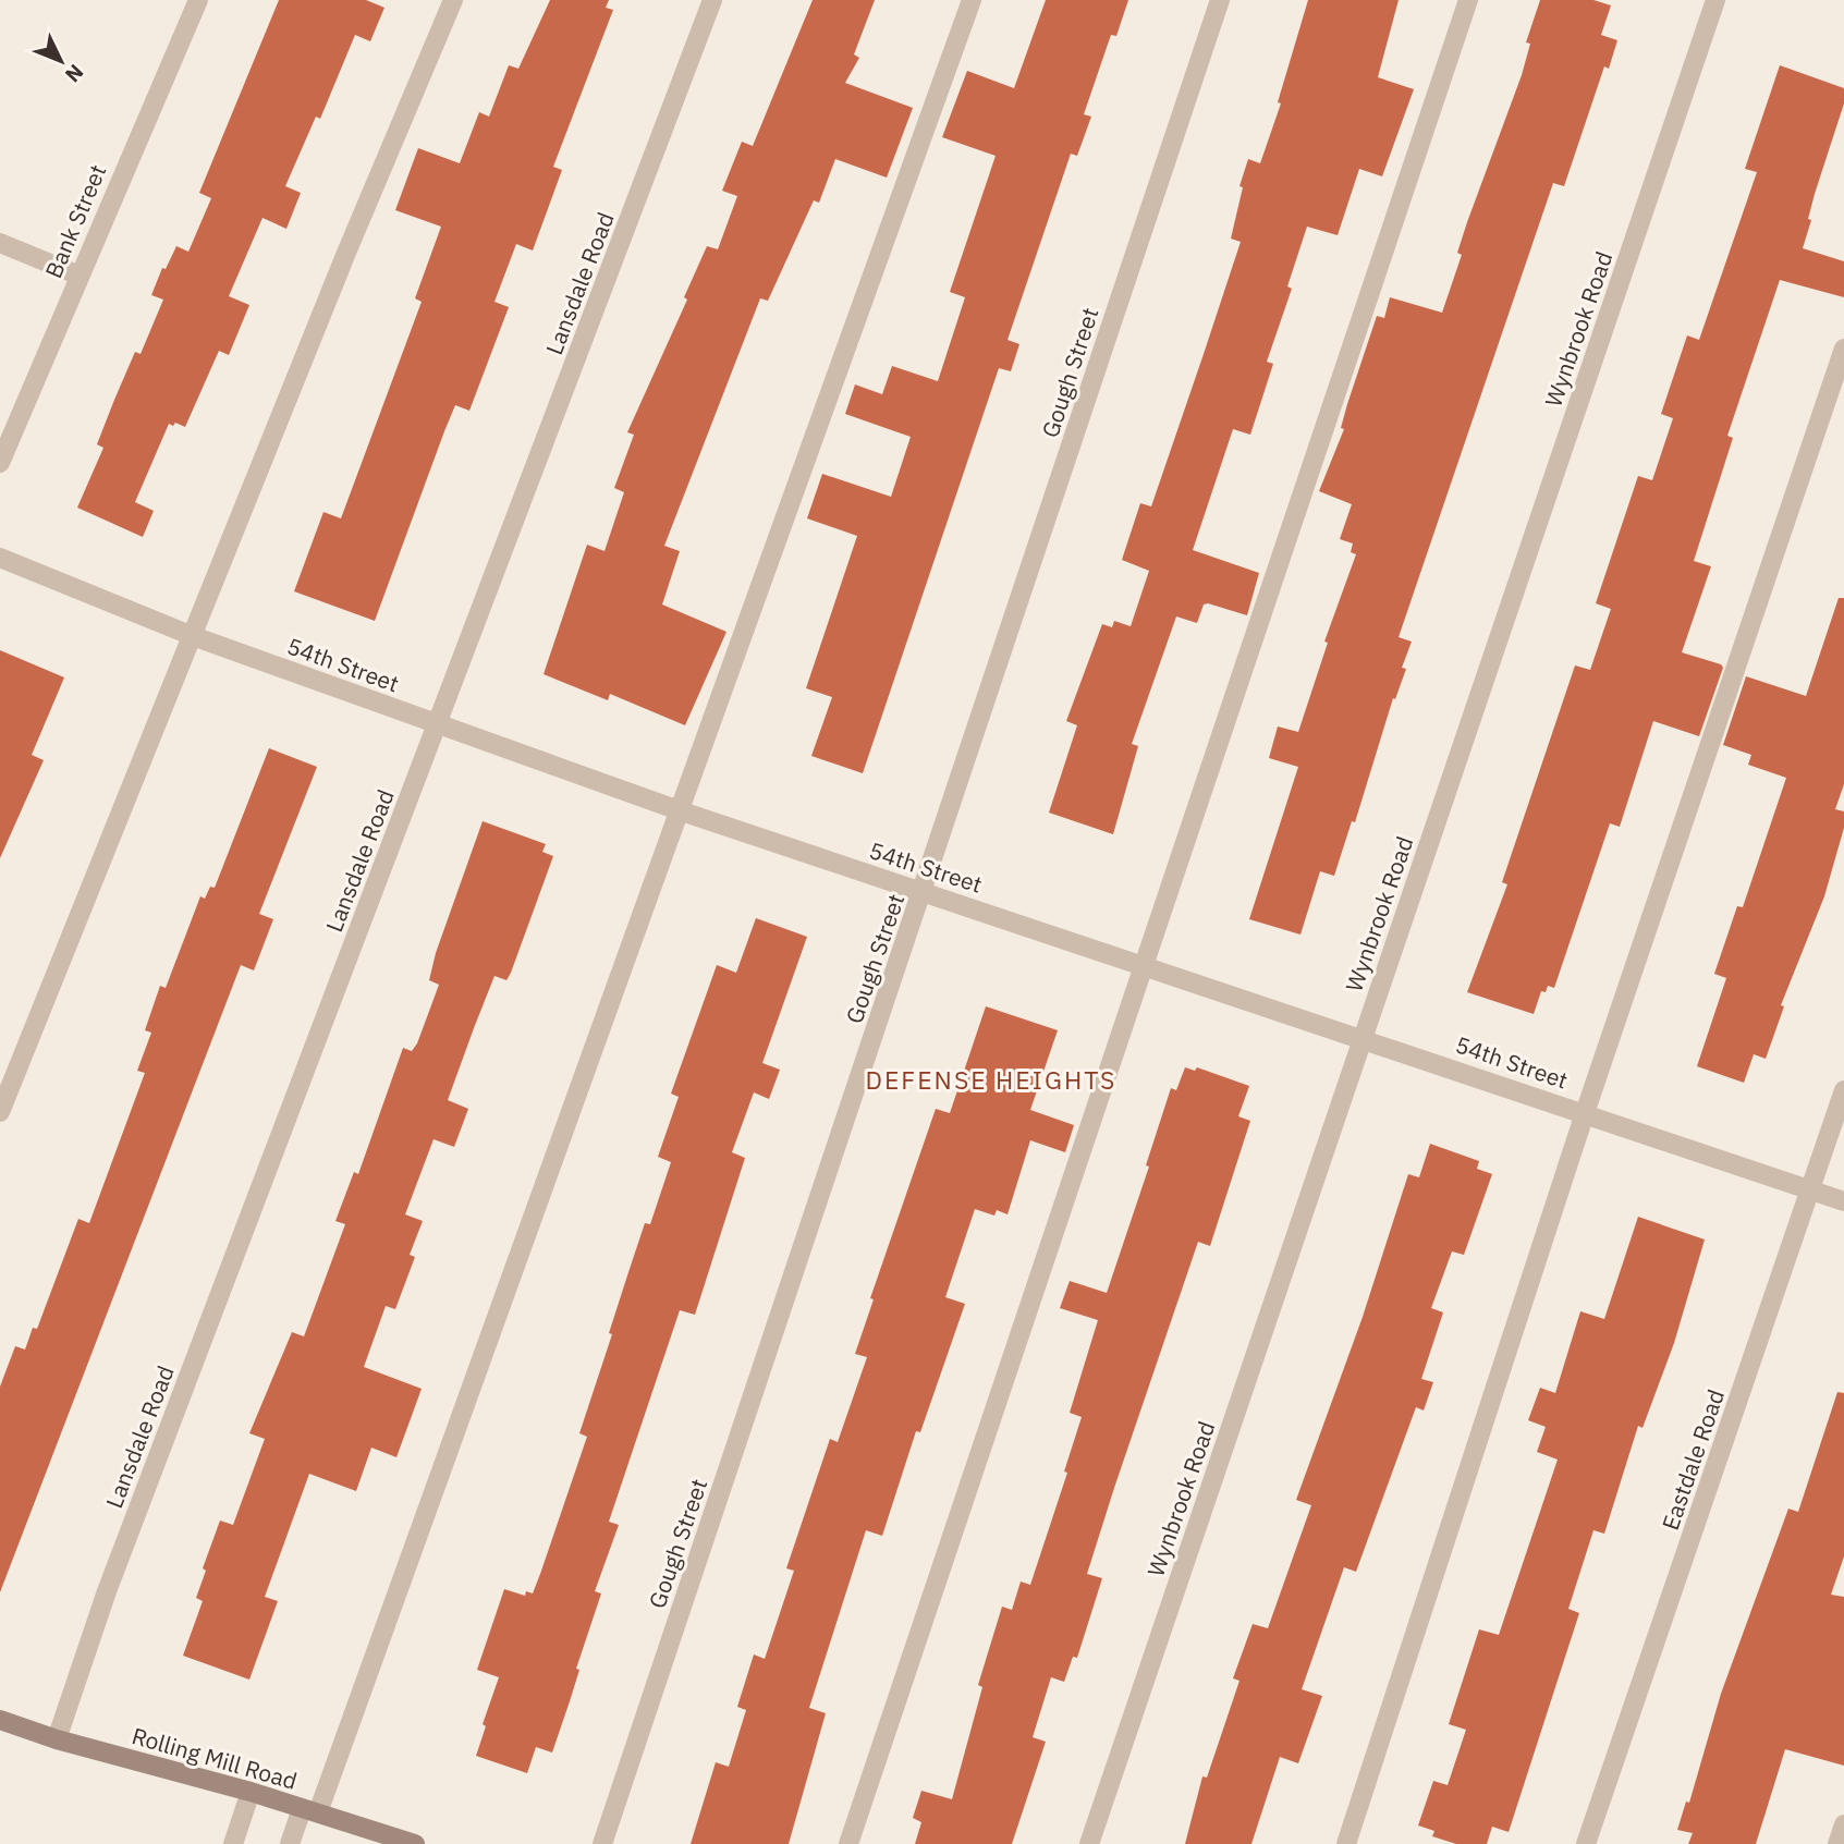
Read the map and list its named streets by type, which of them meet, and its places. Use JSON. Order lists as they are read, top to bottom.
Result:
{
  "streets": {
    "street": [
      "Bank Street",
      "Lansdale Road",
      "Wynbrook Road",
      "Gough Street",
      "54th Street",
      "Eastdale Road",
      "Rolling Mill Road"
    ]
  },
  "crossings": [
    ["Lansdale Road", "54th Street"],
    ["Lansdale Road", "Rolling Mill Road"],
    ["Wynbrook Road", "54th Street"],
    ["Gough Street", "54th Street"],
    ["54th Street", "Eastdale Road"]
  ],
  "districts": ["DEFENSE HEIGHTS"],
  "north": "bottom right"
}
